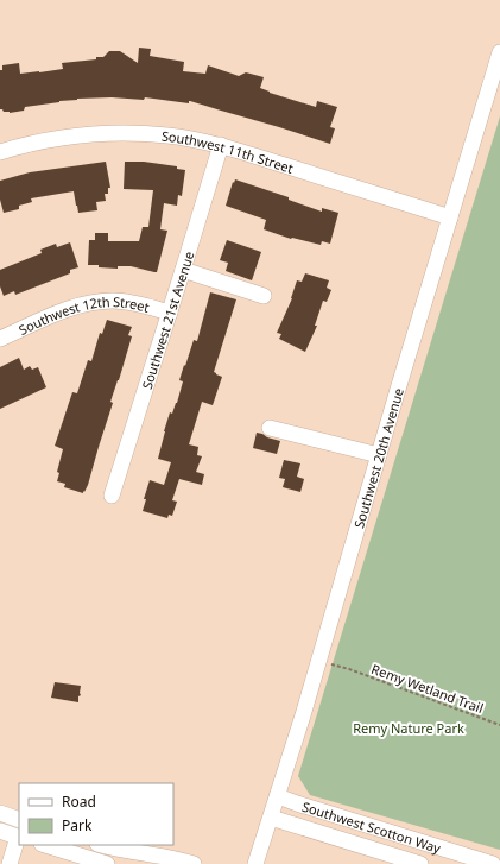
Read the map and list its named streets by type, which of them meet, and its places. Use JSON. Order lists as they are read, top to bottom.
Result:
{
  "streets": {
    "street": [
      "Southwest 11th Street",
      "Southwest 12th Street",
      "Southwest 21st Avenue",
      "Southwest 20th Avenue",
      "Southwest Scotton Way"
    ],
    "path": ["Remy Wetland Trail"]
  },
  "crossings": [
    ["Southwest 11th Street", "Southwest 21st Avenue"],
    ["Southwest 11th Street", "Southwest 20th Avenue"],
    ["Southwest 12th Street", "Southwest 21st Avenue"],
    ["Southwest 20th Avenue", "Southwest Scotton Way"]
  ],
  "parks": ["Remy Nature Park"],
  "legend": ["Road", "Park"]
}
